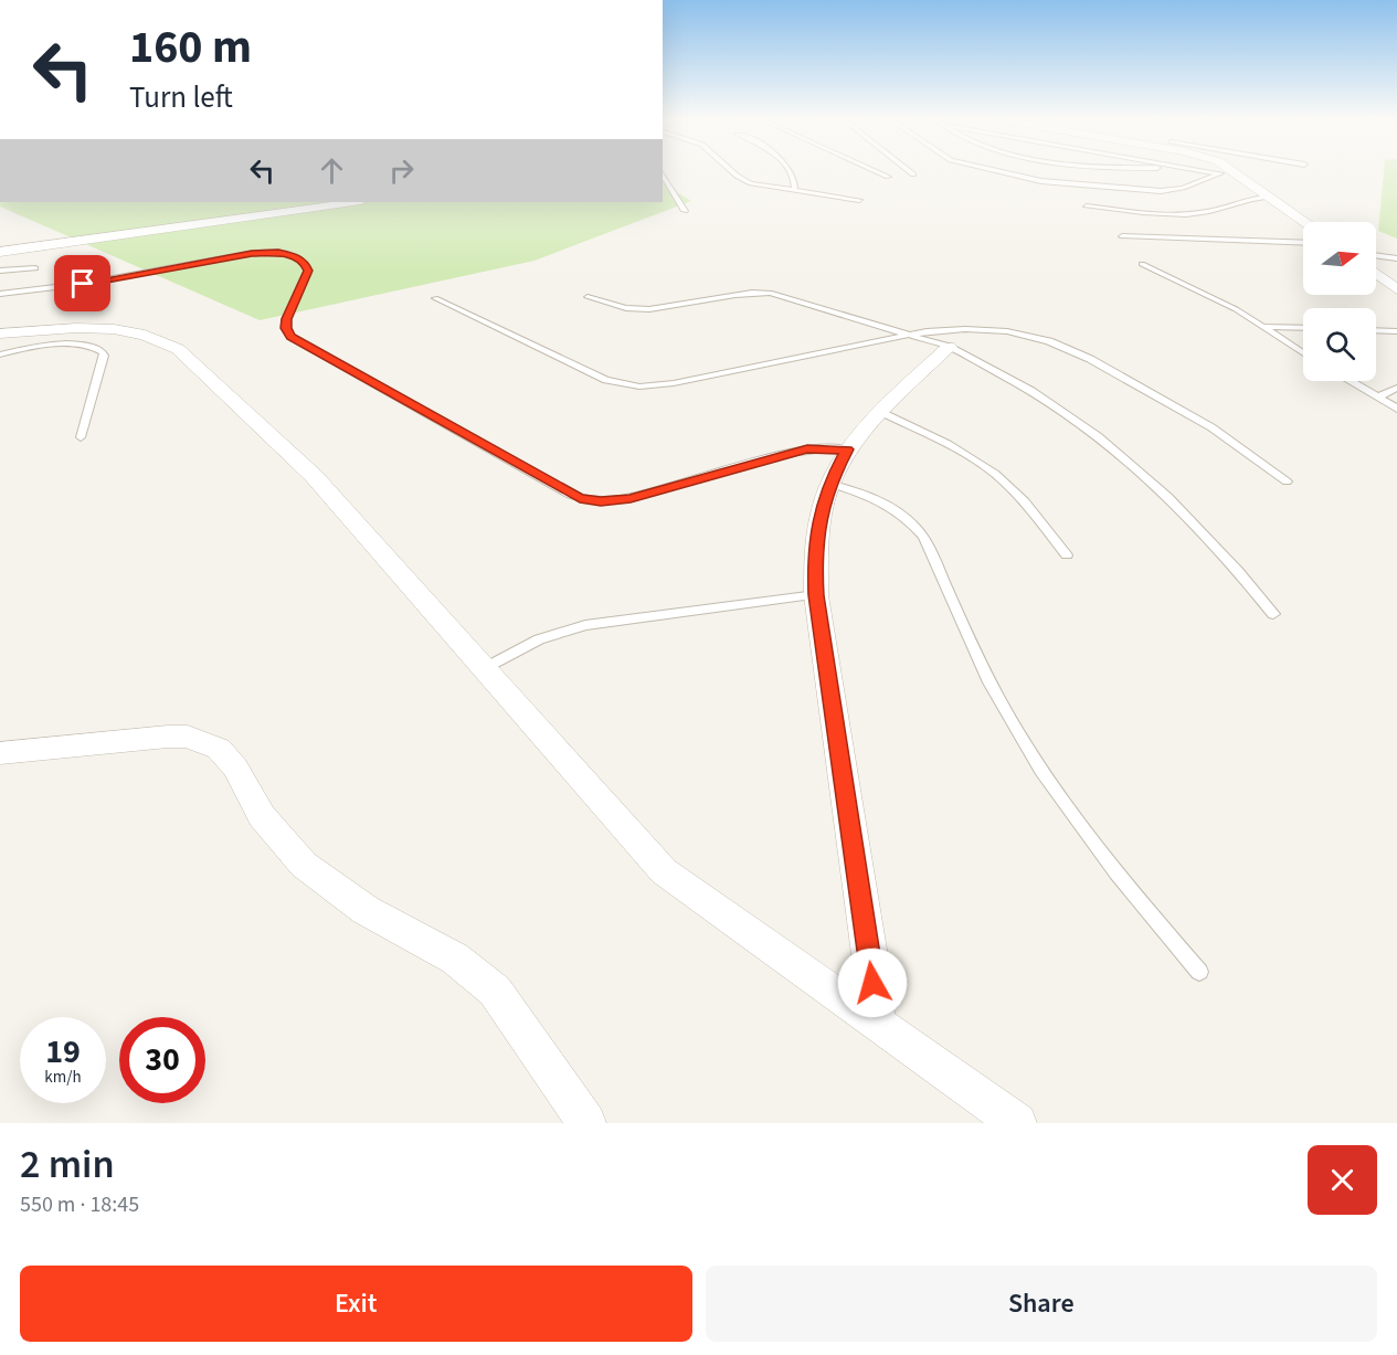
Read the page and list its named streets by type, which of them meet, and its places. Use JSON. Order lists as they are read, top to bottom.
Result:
{
  "north": "right",
  "page": {
    "turn": ["160 m", "Turn left"],
    "speed": "19 km/h",
    "limit": "30",
    "heading": ["2 min", "550 m · 18:45"],
    "buttons": ["Exit", "Share"]
  }
}
